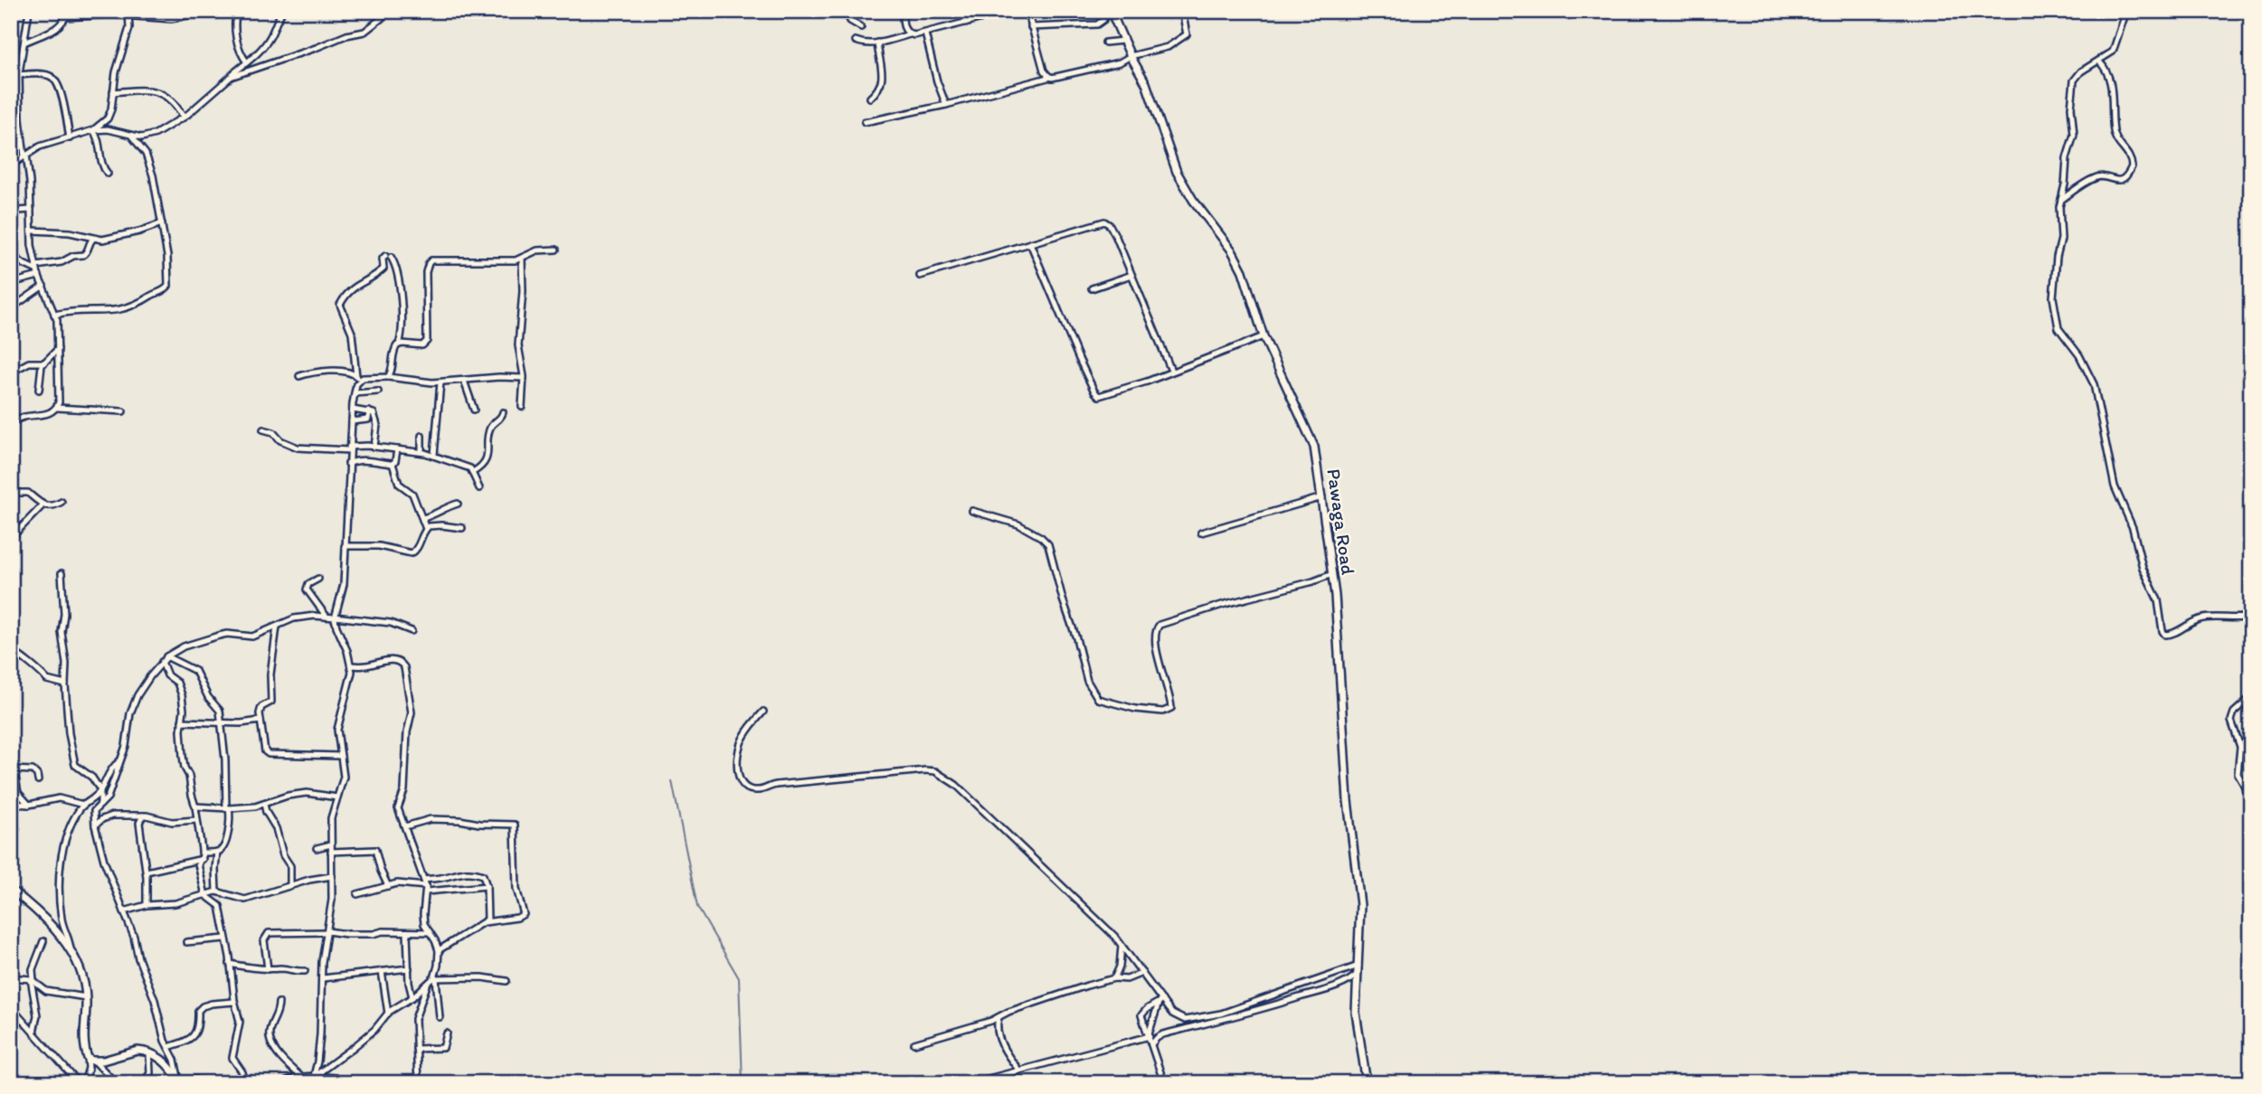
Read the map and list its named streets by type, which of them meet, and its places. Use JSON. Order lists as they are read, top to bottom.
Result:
{
  "streets": {
    "main road": ["Pawaga Road"]
  }
}
